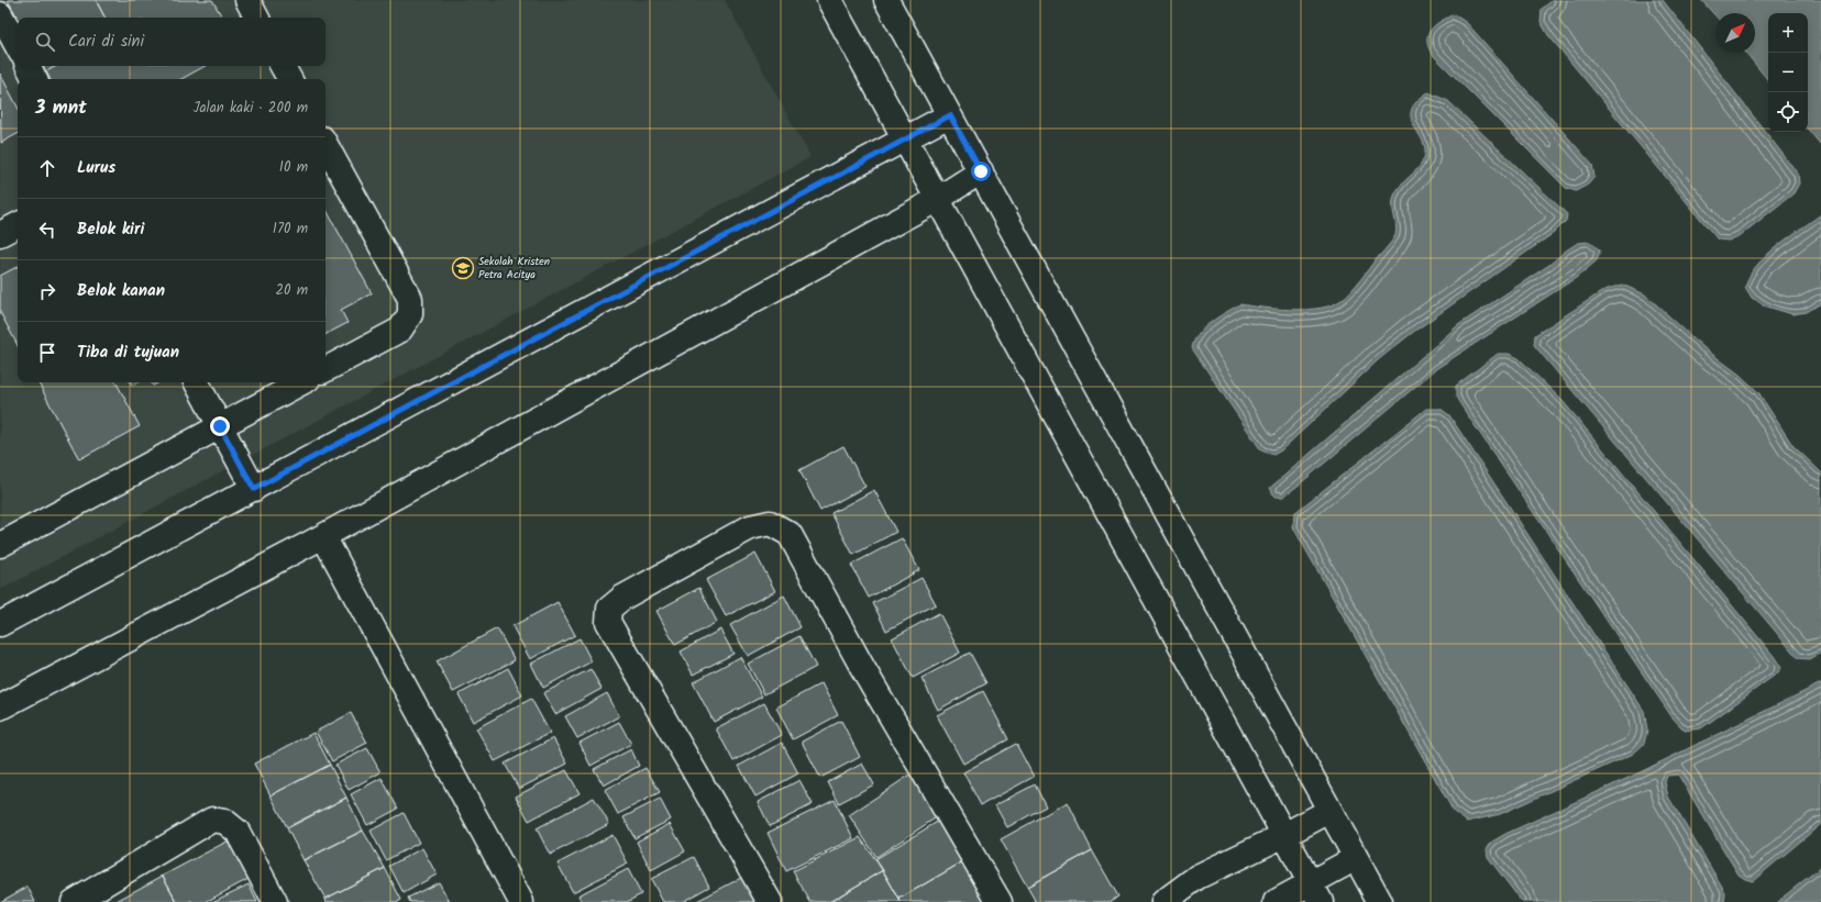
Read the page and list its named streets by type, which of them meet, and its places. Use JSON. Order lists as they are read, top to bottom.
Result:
{
  "places": {
    "school or university": ["Sekolah Kristen Petra Acitya"]
  },
  "north": "top right",
  "page": {
    "map_buttons": ["+", "−"],
    "search": "Cari di sini",
    "heading": ["3 mnt", "Jalan kaki · 200 m"],
    "list": [
      ["Lurus", "10 m"],
      ["Belok kiri", "170 m"],
      ["Belok kanan", "20 m"],
      "Tiba di tujuan"
    ]
  }
}
